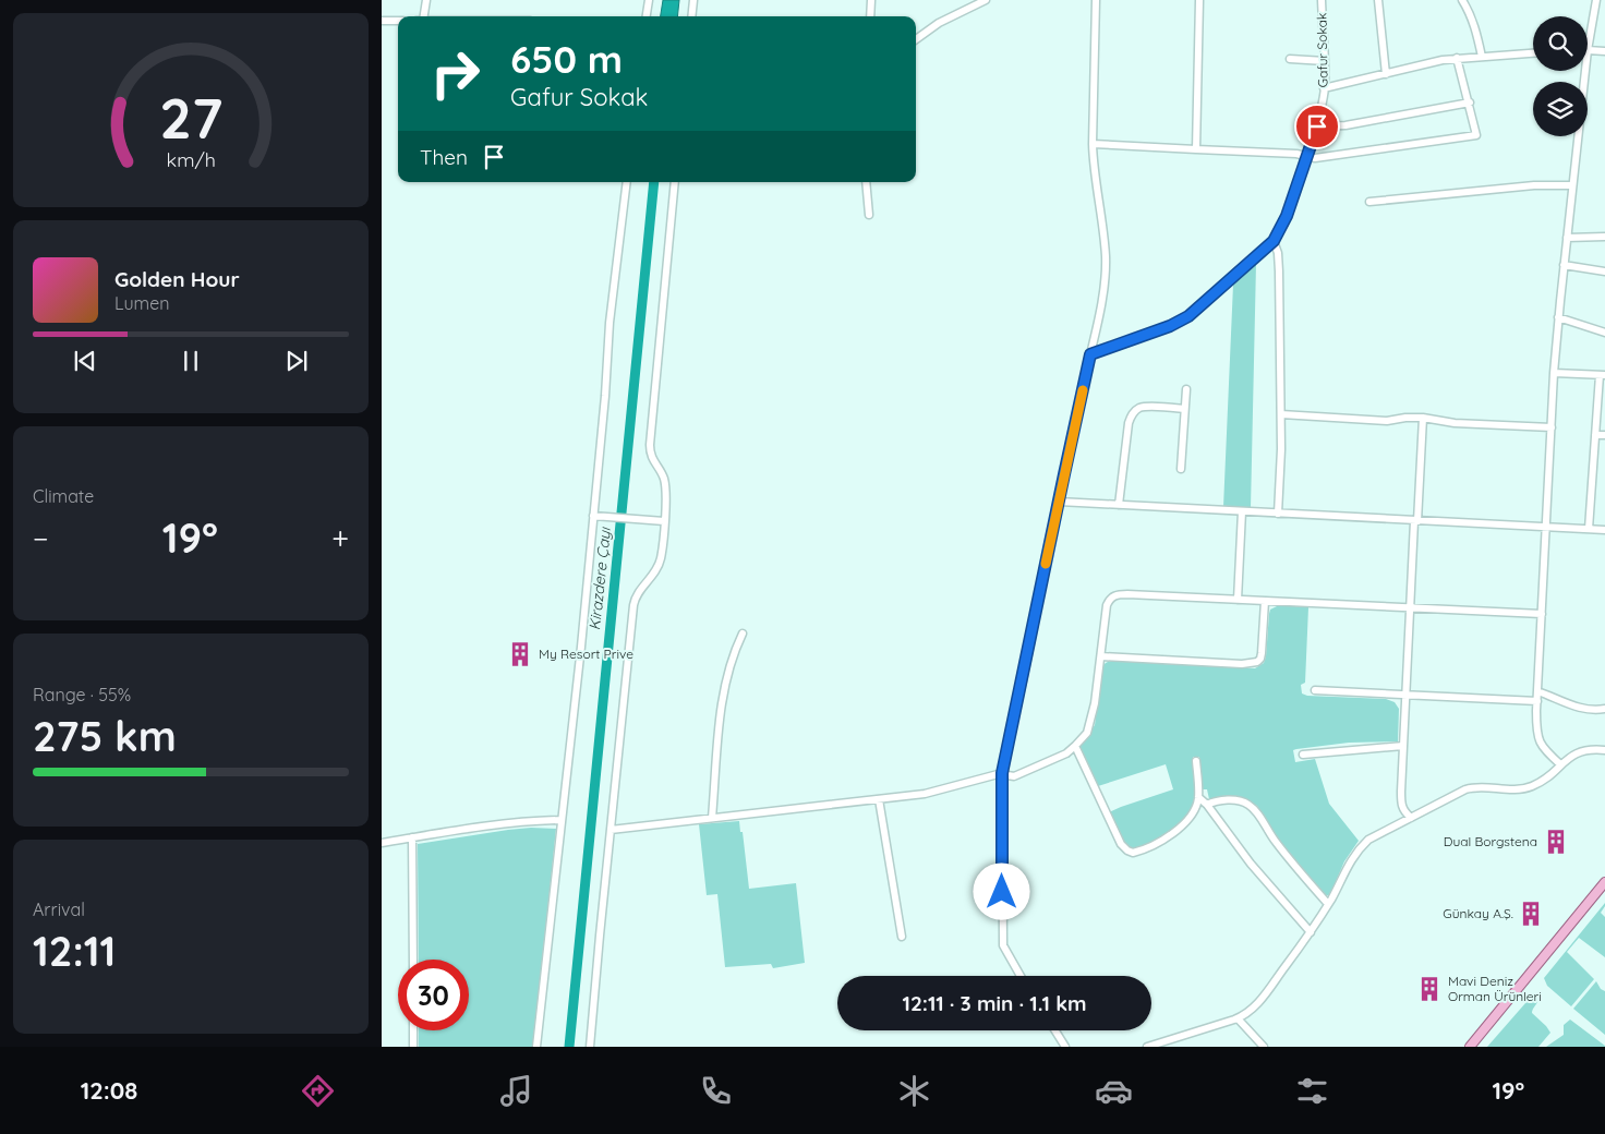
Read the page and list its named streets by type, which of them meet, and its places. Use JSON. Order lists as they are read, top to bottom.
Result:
{
  "streets": {
    "street": ["Gafur Sokak"]
  },
  "water": ["Kirazdere Çayı"],
  "places": {
    "building": [
      "My Resort Prive",
      "Dual Borgstena",
      "Günkay A.Ş.",
      "Mavi Deniz Orman Ürünleri"
    ]
  },
  "page": {
    "turn": ["650 m", "Gafur Sokak"],
    "then": "Then",
    "song": ["Golden Hour", "Lumen"],
    "tile": [
      "Climate",
      ["Range · 55%", "275 km"],
      ["Arrival", "12:11"]
    ],
    "heat": ["−", "19°", "+"],
    "limit": "30",
    "trip": "12:11 · 3 min · 1.1 km",
    "tabs": ["12:08", "19°"],
    "gauge": ["27", "km/h"]
  }
}
